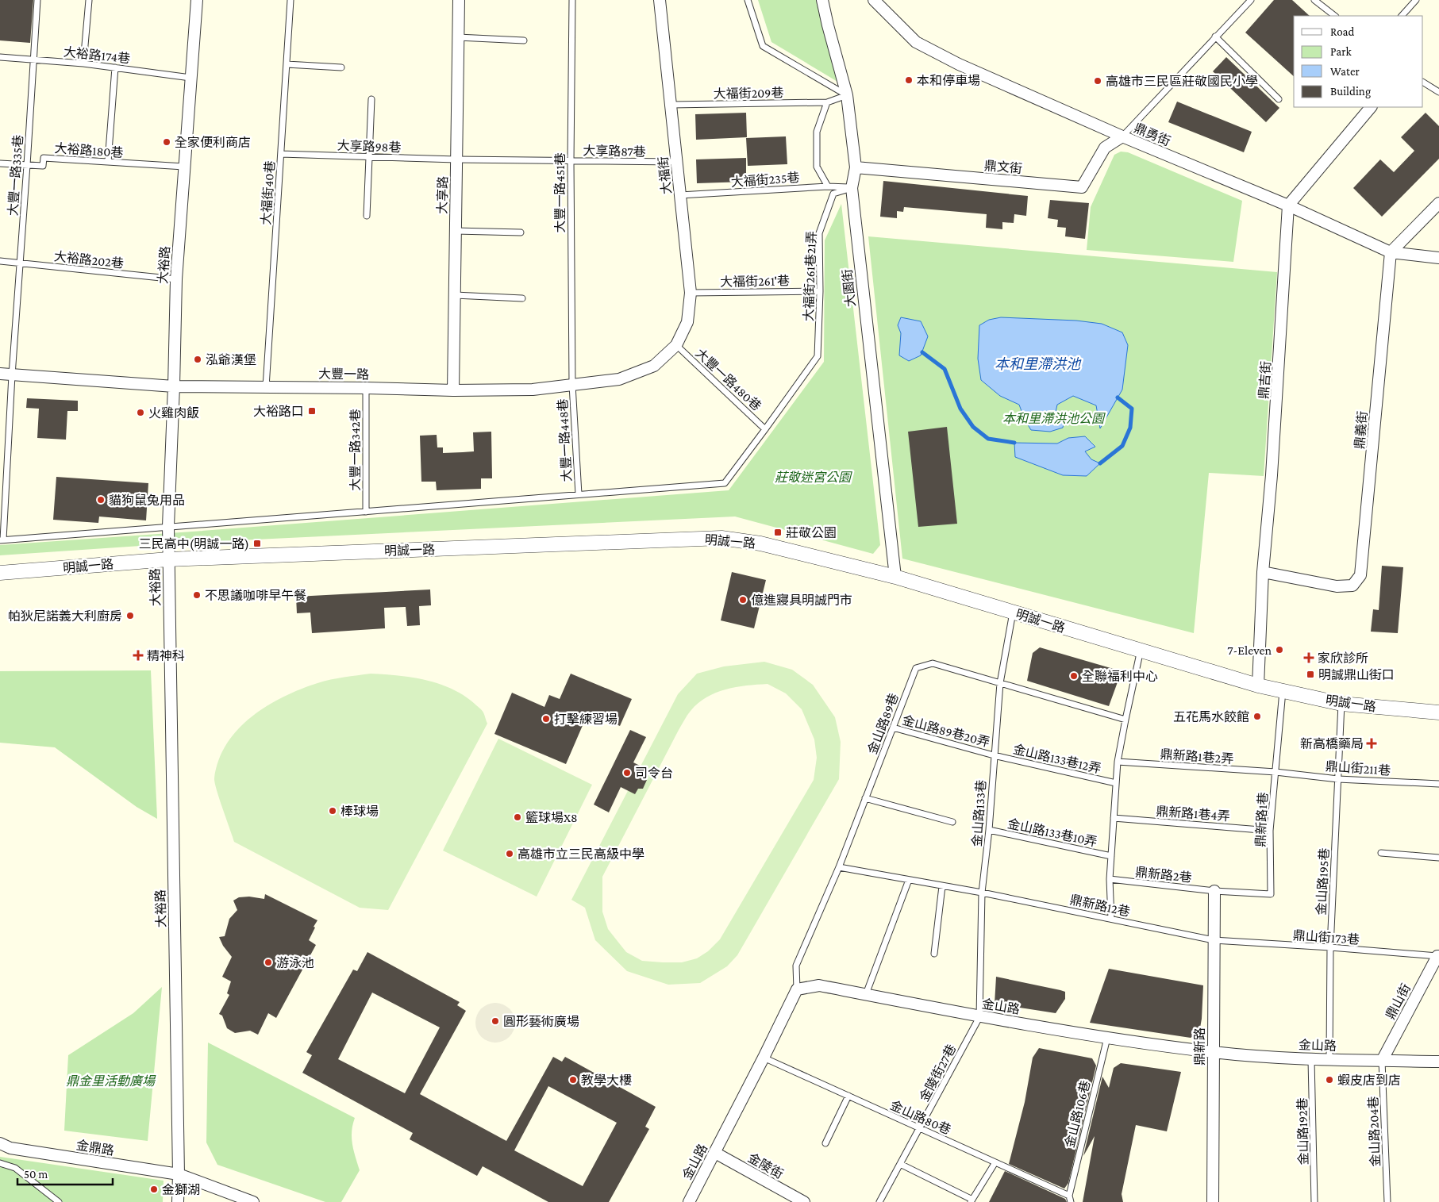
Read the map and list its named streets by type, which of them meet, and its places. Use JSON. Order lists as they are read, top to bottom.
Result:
{
  "streets": {
    "street": [
      "鼎勇街",
      "鼎文街",
      "大福街",
      "大享路",
      "大裕路",
      "大園街",
      "大豐一路",
      "鼎吉街",
      "鼎義街",
      "明誠一路",
      "鼎山街",
      "金山路",
      "鼎新路",
      "金鼎路",
      "金陵街"
    ],
    "lane": [
      "大裕路174巷",
      "大福街209巷",
      "大享路98巷",
      "大裕路180巷",
      "大享路87巷",
      "大豐一路335巷",
      "大福街235巷",
      "大福街40巷",
      "大豐一路451巷",
      "大裕路202巷",
      "大福街261巷21弄",
      "大福街261'巷",
      "大豐一路480巷",
      "大豐一路448巷",
      "大豐一路342巷",
      "金山路89巷",
      "金山路89巷20弄",
      "鼎新路1巷2弄",
      "金山路133巷12弄",
      "鼎山街211巷",
      "金山路133巷",
      "鼎新路1巷4弄",
      "鼎新路1巷",
      "金山路133巷10弄",
      "鼎新路2巷",
      "金山路195巷",
      "鼎新路12巷",
      "鼎山街173巷",
      "金陵街27巷",
      "金山路106巷",
      "金山路80巷",
      "金山路192巷",
      "金山路204巷"
    ]
  },
  "crossings": [
    ["大裕路174巷", "大豐一路335巷"],
    ["大裕路174巷", "大裕路"],
    ["大福街209巷", "大福街"],
    ["大福街209巷", "大園街"],
    ["鼎勇街", "鼎文街"],
    ["鼎勇街", "鼎吉街"],
    ["鼎勇街", "鼎義街"],
    ["大享路98巷", "大享路87巷"],
    ["大享路98巷", "大福街40巷"],
    ["大享路98巷", "大享路"],
    ["大裕路180巷", "大豐一路335巷"],
    ["大裕路180巷", "大裕路"],
    ["大享路87巷", "大福街"],
    ["大享路87巷", "大豐一路451巷"],
    ["大享路87巷", "大享路"],
    ["鼎文街", "大園街"],
    ["大豐一路335巷", "大裕路202巷"],
    ["大豐一路335巷", "大豐一路"],
    ["大福街", "大福街235巷"],
    ["大福街", "大福街261'巷"],
    ["大福街", "大豐一路"],
    ["大福街", "大豐一路480巷"],
    ["大福街235巷", "大福街261巷21弄"],
    ["大福街235巷", "大園街"],
    ["大福街40巷", "大豐一路"],
    ["大豐一路451巷", "大豐一路"],
    ["大豐一路451巷", "大豐一路448巷"],
    ["大享路", "大豐一路"],
    ["大裕路202巷", "大裕路"],
    ["大裕路", "大豐一路"],
    ["大裕路", "明誠一路"],
    ["大裕路", "金鼎路"],
    ["大福街261巷21弄", "大福街261'巷"],
    ["大福街261巷21弄", "大園街"],
    ["大福街261巷21弄", "大豐一路480巷"],
    ["大園街", "明誠一路"],
    ["大豐一路", "大豐一路480巷"],
    ["大豐一路", "大豐一路448巷"],
    ["大豐一路", "大豐一路342巷"],
    ["鼎吉街", "鼎義街"],
    ["鼎吉街", "明誠一路"],
    ["明誠一路", "金山路133巷"],
    ["明誠一路", "鼎新路1巷"],
    ["明誠一路", "金山路195巷"],
    ["金山路89巷", "金山路89巷20弄"],
    ["金山路89巷", "金山路133巷"],
    ["金山路89巷", "鼎新路12巷"],
    ["金山路89巷", "金山路"],
    ["金山路89巷20弄", "金山路133巷12弄"],
    ["金山路89巷20弄", "金山路133巷"],
    ["鼎新路1巷2弄", "鼎山街211巷"],
    ["鼎新路1巷2弄", "鼎新路1巷"],
    ["金山路133巷12弄", "金山路133巷"],
    ["鼎山街211巷", "鼎新路1巷"],
    ["鼎山街211巷", "金山路195巷"],
    ["金山路133巷", "金山路133巷10弄"],
    ["金山路133巷", "鼎新路12巷"],
    ["金山路133巷", "金山路"],
    ["金山路133巷", "金陵街27巷"],
    ["鼎新路1巷4弄", "鼎新路1巷"],
    ["鼎新路1巷", "鼎新路2巷"],
    ["鼎新路1巷", "鼎新路"],
    ["鼎新路2巷", "鼎新路"],
    ["金山路195巷", "鼎山街173巷"],
    ["金山路195巷", "金山路"],
    ["鼎新路12巷", "鼎山街173巷"],
    ["鼎新路12巷", "鼎新路"],
    ["鼎山街173巷", "鼎山街"],
    ["鼎山街173巷", "鼎新路"],
    ["鼎山街", "金山路"],
    ["鼎山街", "金山路204巷"],
    ["金山路", "鼎新路"],
    ["金山路", "金陵街27巷"],
    ["金山路", "金山路106巷"],
    ["金山路", "金山路80巷"],
    ["金山路", "金山路192巷"],
    ["金山路", "金山路204巷"],
    ["金山路", "金陵街"],
    ["金陵街27巷", "金山路80巷"],
    ["金山路106巷", "金山路80巷"]
  ],
  "water": ["本和里滯洪池"],
  "parks": ["本和里滯洪池公園", "莊敬迷宮公園", "鼎金里活動廣場"],
  "places": {
    "other": [
      "本和停車場",
      "高雄市三民區莊敬國民小學",
      "全家便利商店",
      "泓爺漢堡",
      "火雞肉飯",
      "貓狗鼠兔用品",
      "不思議咖啡早午餐",
      "億進寢具明誠門市",
      "帕狄尼諾義大利廚房",
      "7-Eleven",
      "全聯福利中心",
      "五花馬水餃館",
      "打擊練習場",
      "司令台",
      "棒球場",
      "籃球場X8",
      "高雄市立三民高級中學",
      "游泳池",
      "圓形藝術廣場",
      "教學大樓",
      "蝦皮店到店",
      "金獅湖"
    ],
    "transit": [
      "大裕路口",
      "莊敬公園",
      "三民高中(明誠一路)",
      "明誠鼎山街口"
    ],
    "health": ["精神科", "家欣診所", "新高橋藥局"]
  },
  "legend": [
    "Road",
    "Park",
    "Water",
    "Building"
  ],
  "scale_bar": "50 m"
}
